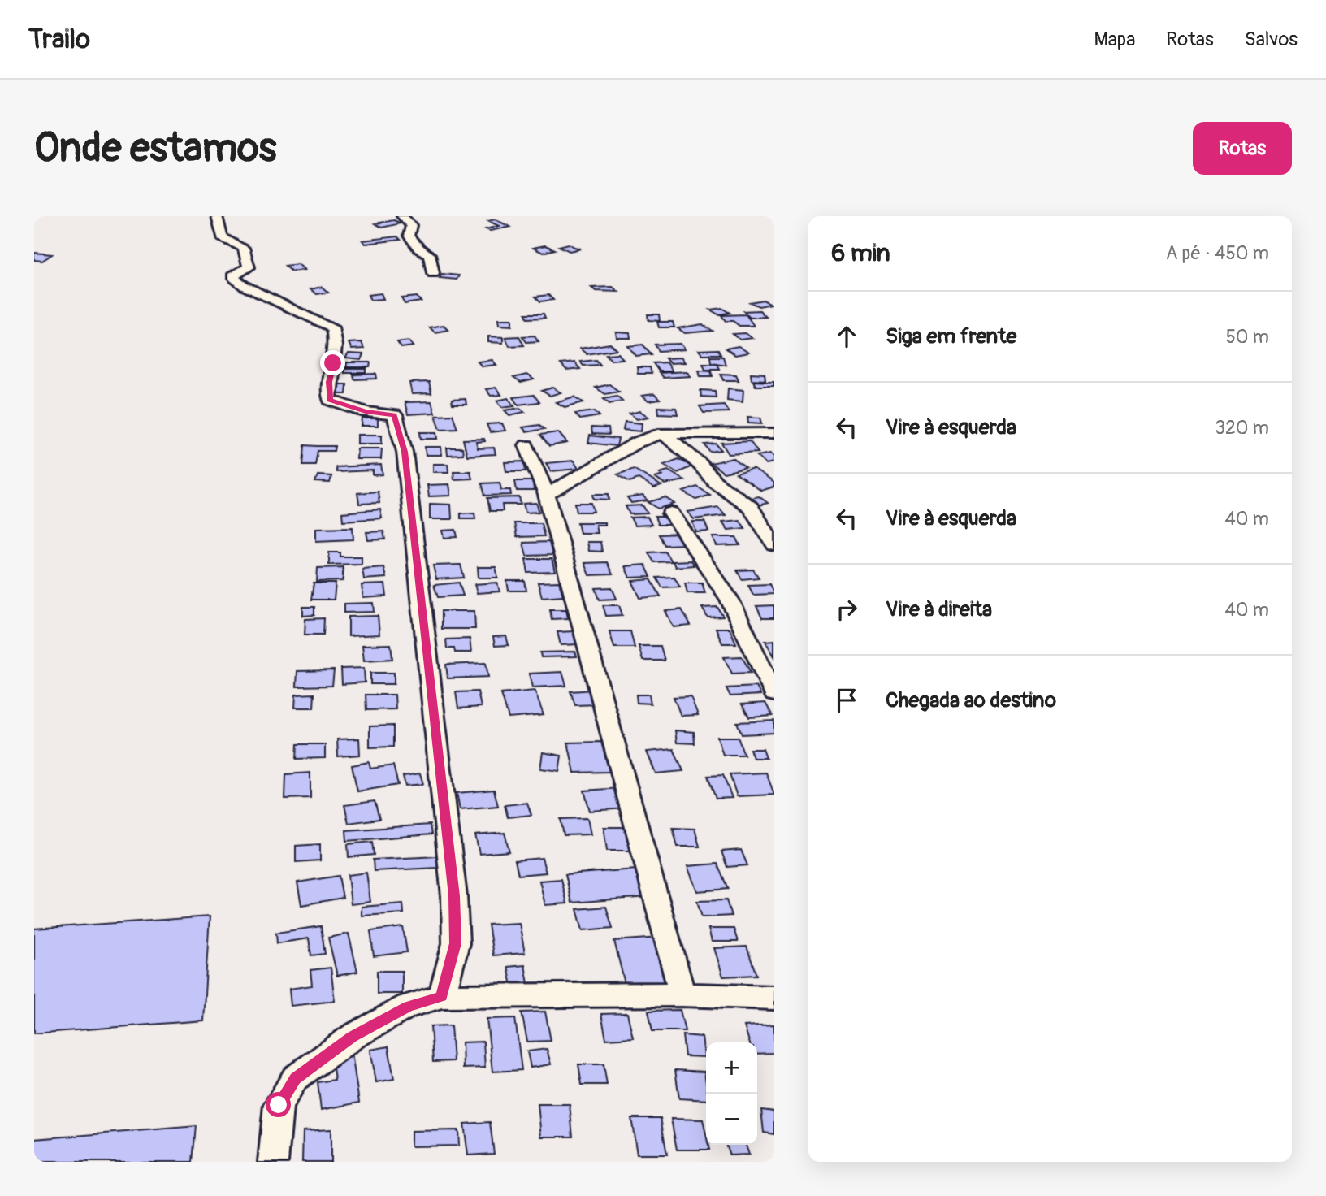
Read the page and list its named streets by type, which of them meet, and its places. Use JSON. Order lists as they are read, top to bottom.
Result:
{
  "page": {
    "header": "Trailo",
    "nav": ["Mapa", "Rotas", "Salvos"],
    "buttons": "Rotas",
    "title": "Onde estamos",
    "heading": ["6 min", "A pé · 450 m"],
    "list": [
      ["Siga em frente", "50 m"],
      ["Vire à esquerda", "320 m"],
      ["Vire à esquerda", "40 m"],
      ["Vire à direita", "40 m"],
      "Chegada ao destino"
    ],
    "map_buttons": ["+", "−"]
  }
}
